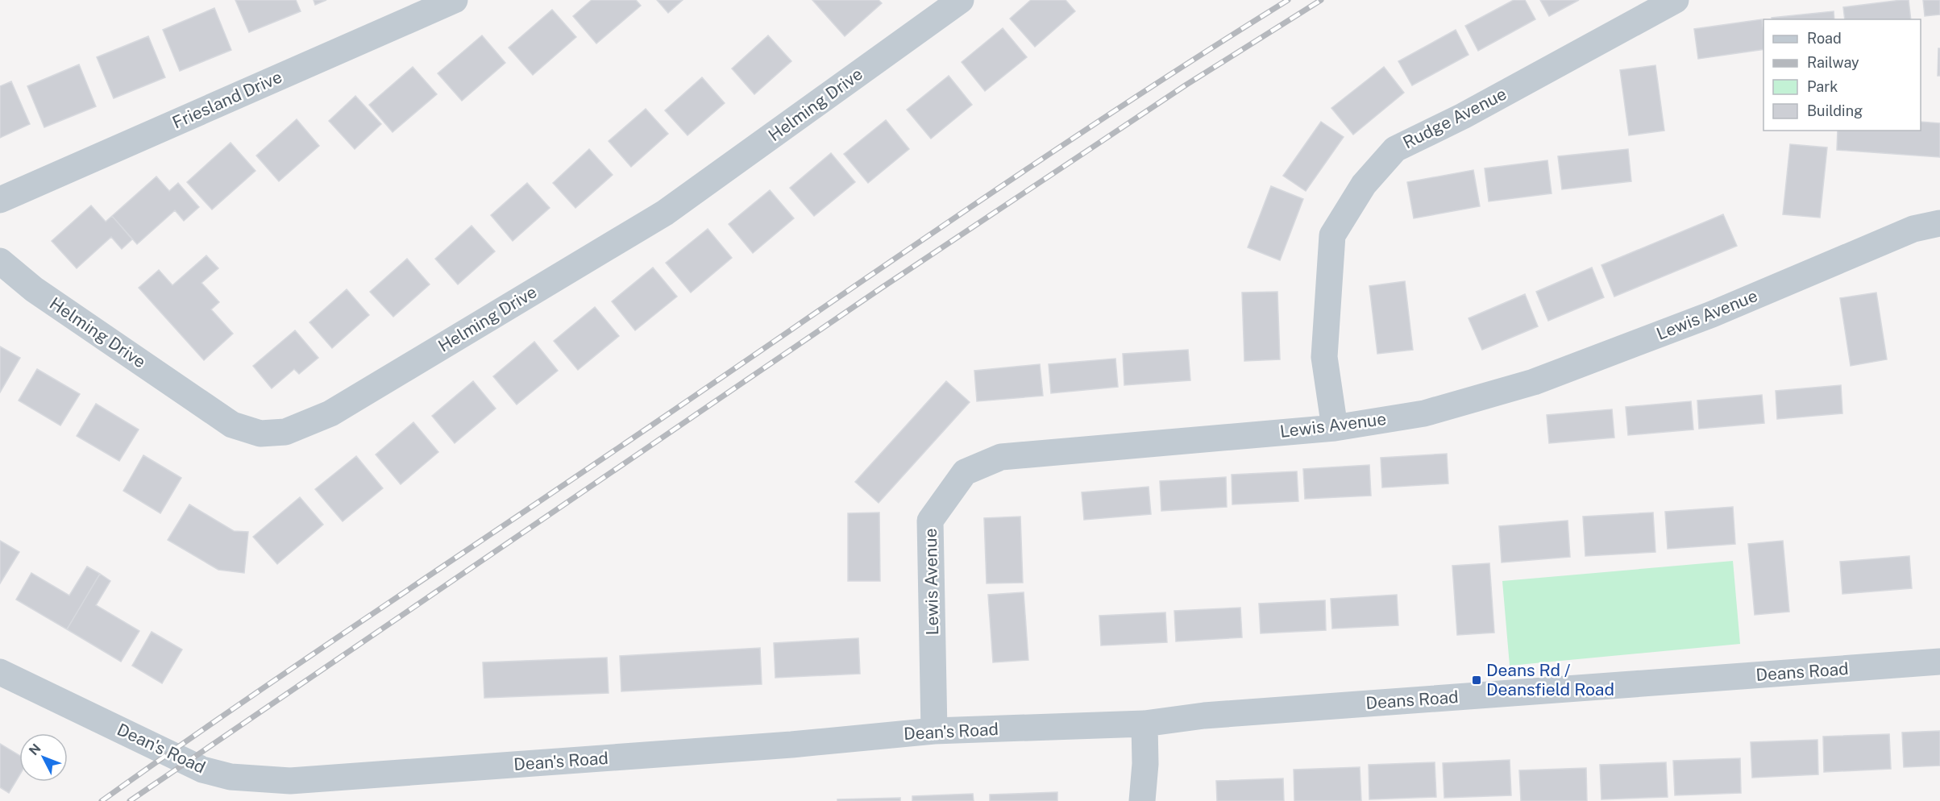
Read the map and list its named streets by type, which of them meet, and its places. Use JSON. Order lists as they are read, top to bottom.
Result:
{
  "streets": {
    "street": [
      "Friesland Drive",
      "Helming Drive",
      "Rudge Avenue",
      "Lewis Avenue",
      "Deans Road",
      "Dean's Road"
    ]
  },
  "crossings": [
    ["Rudge Avenue", "Lewis Avenue"],
    ["Lewis Avenue", "Dean's Road"],
    ["Deans Road", "Dean's Road"]
  ],
  "places": {
    "transit": ["Deans Rd / Deansfield Road"]
  },
  "legend": [
    "Road",
    "Railway",
    "Park",
    "Building"
  ],
  "north": "top left"
}
